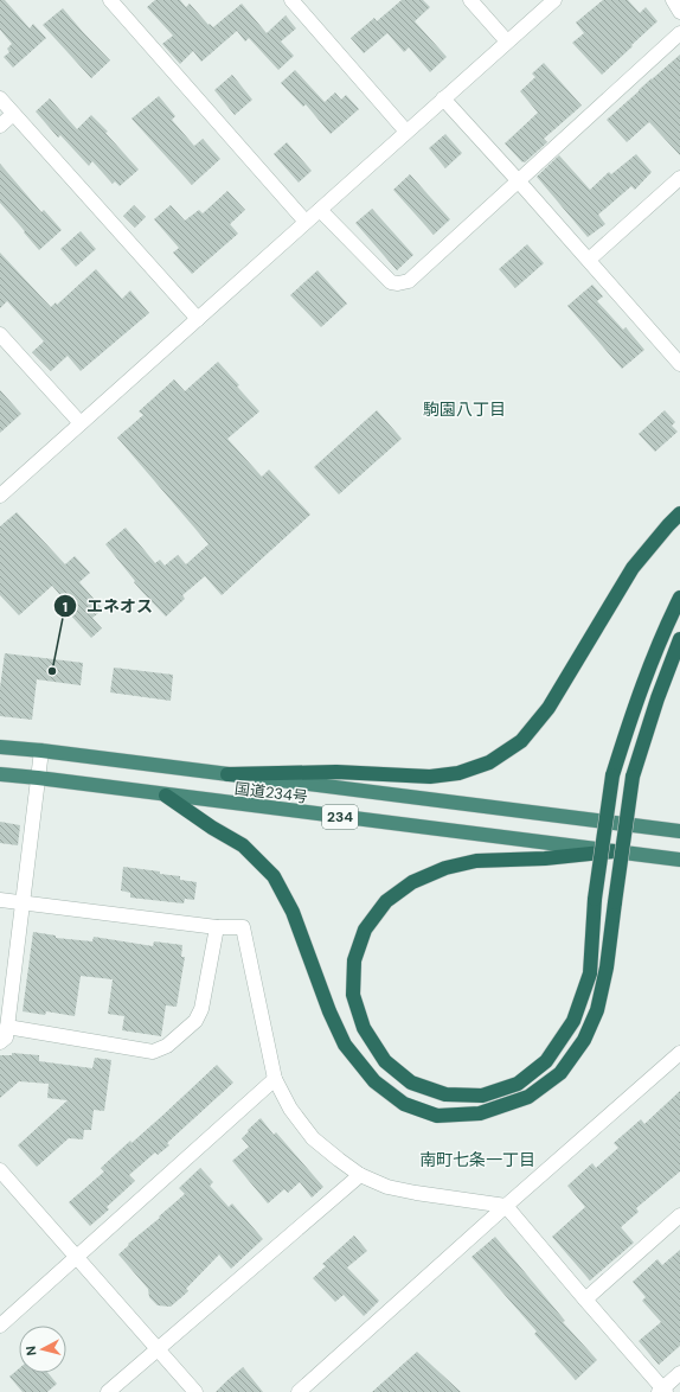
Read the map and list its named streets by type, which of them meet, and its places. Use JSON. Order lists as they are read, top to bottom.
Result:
{
  "streets": {
    "highway": ["国道234号", "234"]
  },
  "districts": ["駒園八丁目", "南町七条一丁目"],
  "places": ["エネオス"],
  "north": "left"
}
